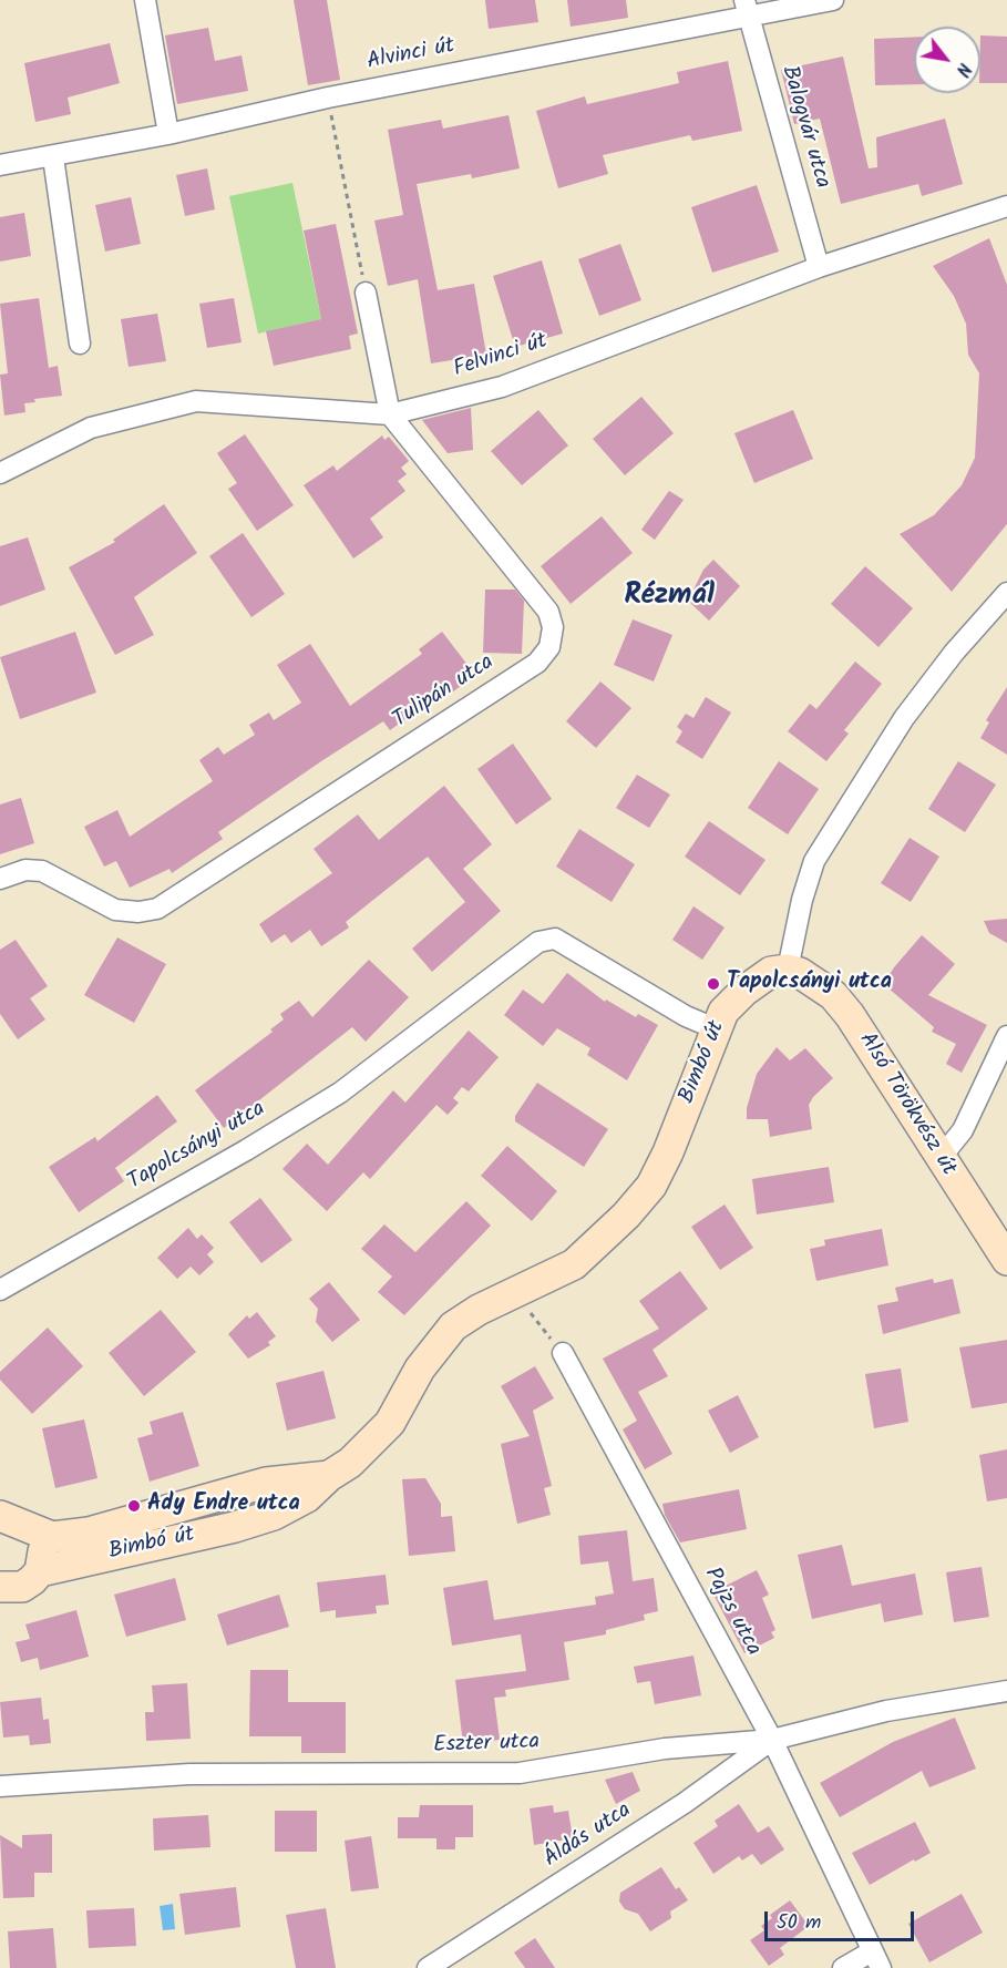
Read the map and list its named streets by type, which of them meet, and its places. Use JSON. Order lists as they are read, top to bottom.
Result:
{
  "streets": {
    "street": [
      "Alvinci út",
      "Balogvár utca",
      "Felvinci út",
      "Tulipán utca",
      "Bimbó út",
      "Alsó Törökvész út",
      "Tapolcsányi utca",
      "Pajzs utca",
      "Eszter utca",
      "Áldás utca"
    ]
  },
  "crossings": [
    ["Alvinci út", "Balogvár utca"],
    ["Balogvár utca", "Felvinci út"],
    ["Felvinci út", "Tulipán utca"],
    ["Bimbó út", "Alsó Törökvész út"],
    ["Bimbó út", "Tapolcsányi utca"],
    ["Pajzs utca", "Eszter utca"],
    ["Pajzs utca", "Áldás utca"],
    ["Eszter utca", "Áldás utca"]
  ],
  "districts": ["Rézmál"],
  "places": ["Tapolcsányi utca", "Ady Endre utca"],
  "scale_bar": "50 m",
  "north": "bottom right"
}
